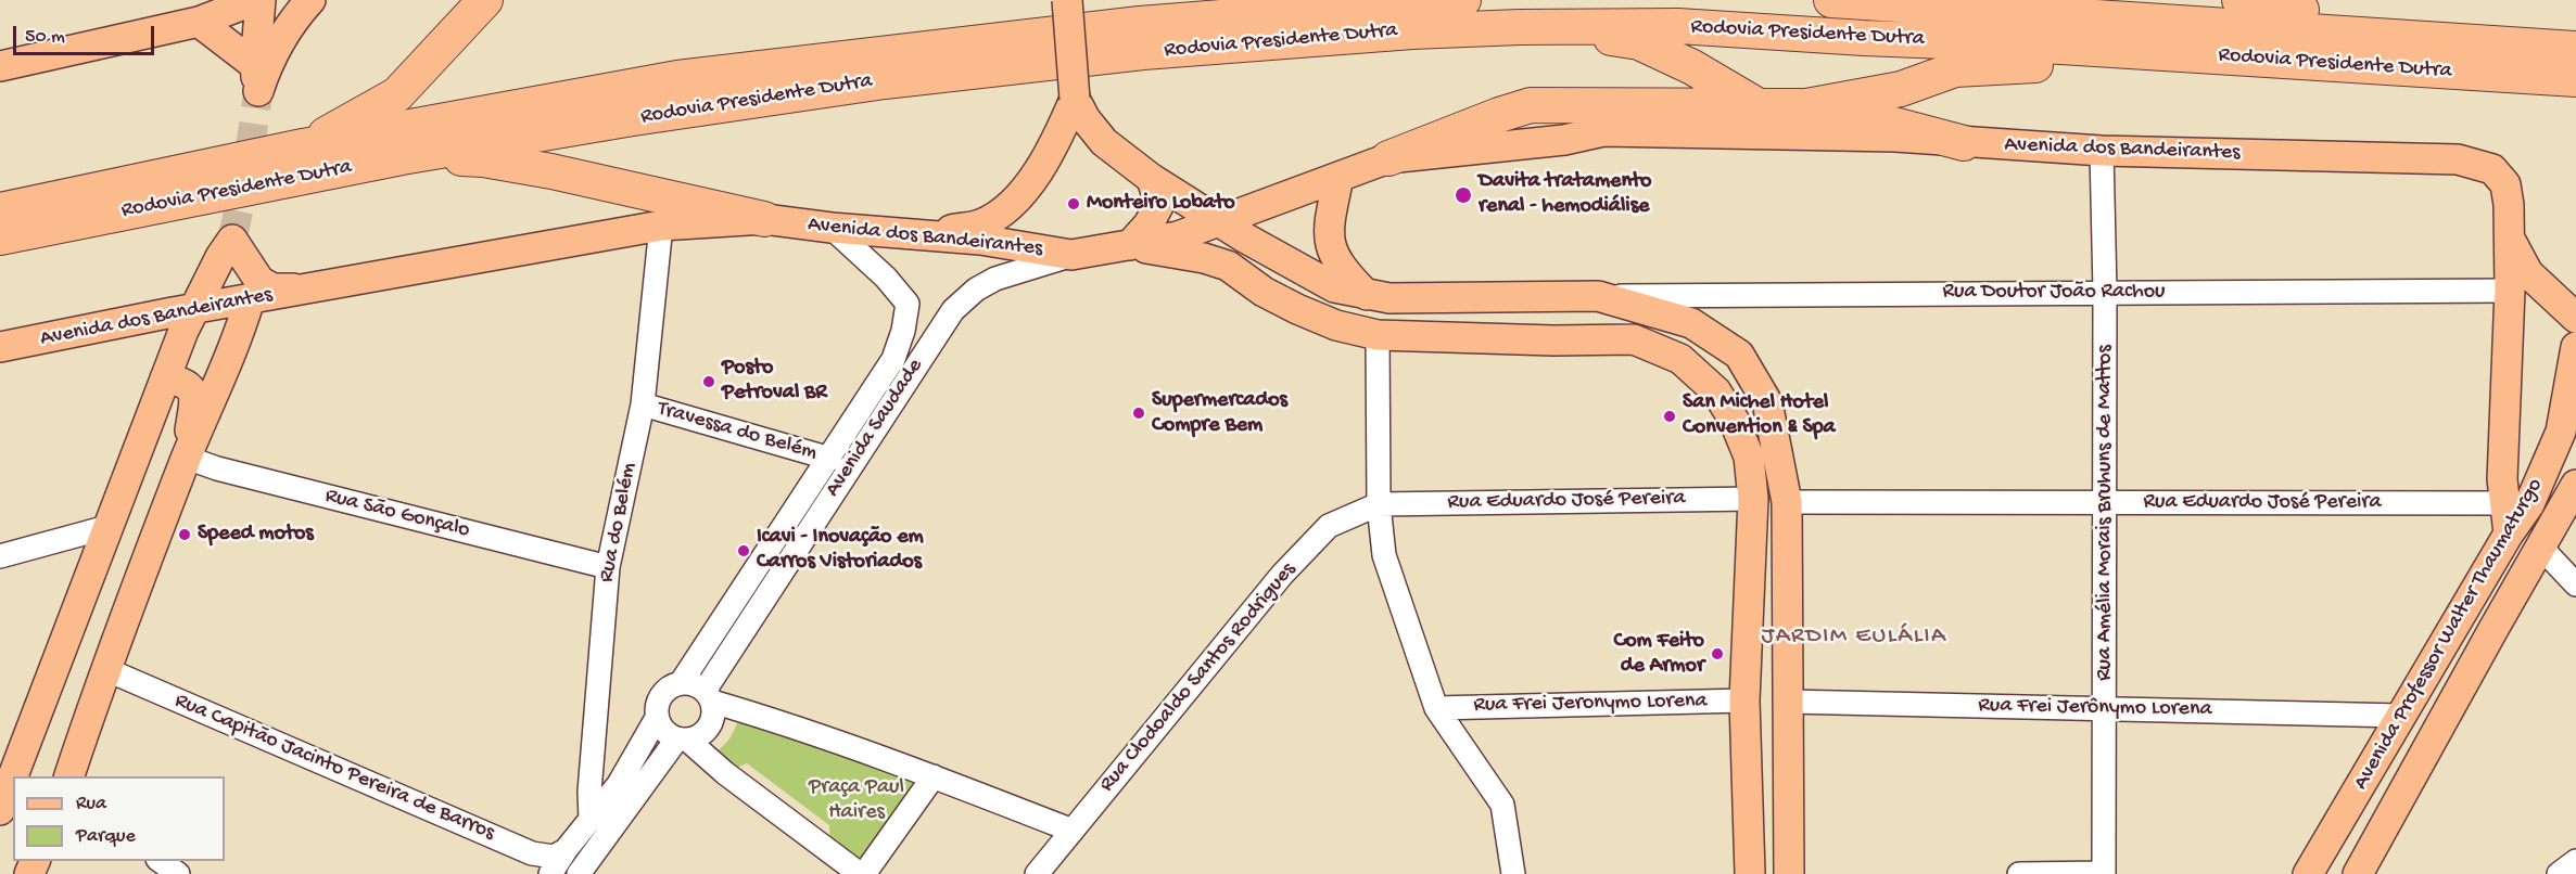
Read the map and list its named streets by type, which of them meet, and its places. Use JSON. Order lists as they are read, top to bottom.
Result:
{
  "streets": {
    "highway": ["Rodovia Presidente Dutra"],
    "main road": ["Avenida dos Bandeirantes", "Avenida Professor Walter Thaumaturgo"],
    "street": [
      "Rua Doutor João Rachou",
      "Avenida Saudade",
      "Travessa do Belém",
      "Rua Eduardo José Pereira",
      "Rua Amélia Morais Bruhuns de Mattos",
      "Rua São Gonçalo",
      "Rua do Belém",
      "Rua Clodoaldo Santos Rodrigues",
      "Rua Frei Jeronymo Lorena",
      "Rua Frei Jerônymo Lorena",
      "Rua Capitão Jacinto Pereira de Barros"
    ]
  },
  "crossings": [
    ["Avenida dos Bandeirantes", "Rua Doutor João Rachou"],
    ["Avenida dos Bandeirantes", "Avenida Saudade"],
    ["Avenida dos Bandeirantes", "Rua Eduardo José Pereira"],
    ["Avenida dos Bandeirantes", "Rua Amélia Morais Bruhuns de Mattos"],
    ["Avenida dos Bandeirantes", "Rua do Belém"],
    ["Avenida dos Bandeirantes", "Avenida Professor Walter Thaumaturgo"],
    ["Rua Doutor João Rachou", "Rua Amélia Morais Bruhuns de Mattos"],
    ["Avenida Saudade", "Travessa do Belém"],
    ["Avenida Saudade", "Rua do Belém"],
    ["Avenida Saudade", "Rua Capitão Jacinto Pereira de Barros"],
    ["Travessa do Belém", "Rua do Belém"],
    ["Rua Eduardo José Pereira", "Rua Amélia Morais Bruhuns de Mattos"],
    ["Rua Eduardo José Pereira", "Rua Clodoaldo Santos Rodrigues"],
    ["Rua Amélia Morais Bruhuns de Mattos", "Rua Frei Jerônymo Lorena"],
    ["Rua São Gonçalo", "Rua do Belém"],
    ["Avenida Professor Walter Thaumaturgo", "Rua Frei Jerônymo Lorena"]
  ],
  "districts": ["JARDIM EULÁLIA"],
  "parks": ["Praça Paul Haires"],
  "places": [
    "Davita tratamento renal - hemodiálise",
    "Monteiro Lobato",
    "Posto Petroval BR",
    "Supermercados Compre Bem",
    "San Michel Hotel Convention & Spa",
    "Speed motos",
    "Icavi - Inovação em Carros Vistoriados",
    "Com Feito de Armor"
  ],
  "legend": ["Rua", "Parque"],
  "scale_bar": "50 m"
}
